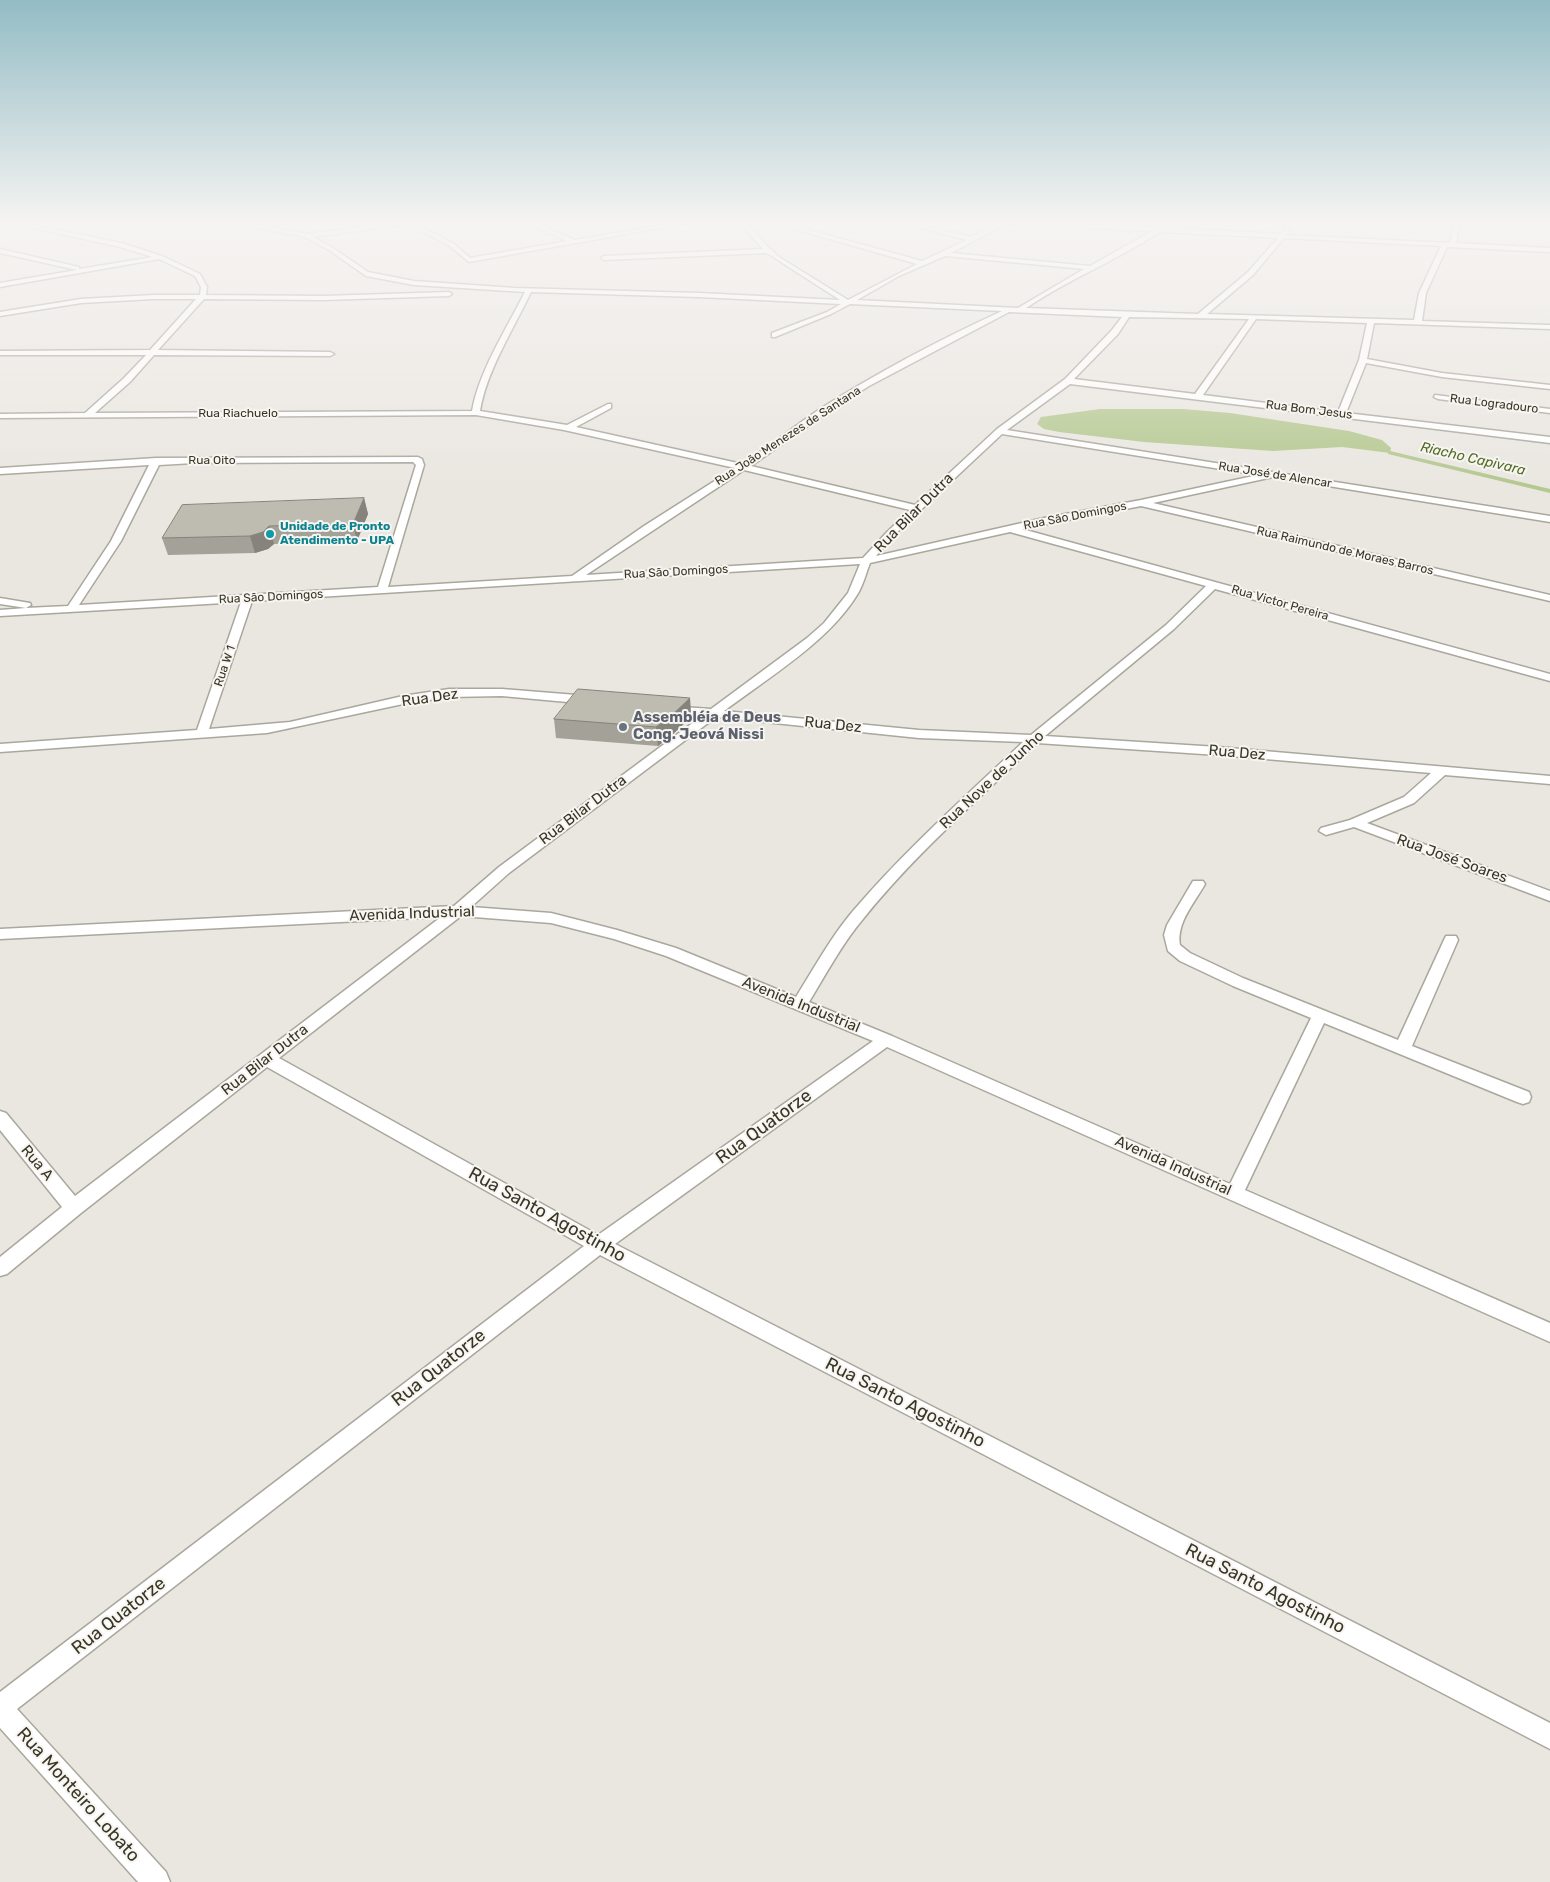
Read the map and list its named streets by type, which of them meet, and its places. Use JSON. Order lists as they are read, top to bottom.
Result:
{
  "streets": {
    "street": [
      "Rua Logradouro",
      "Rua Bom Jesus",
      "Rua Riachuelo",
      "Rua João Menezes de Santana",
      "Rua Oito",
      "Rua José de Alencar",
      "Rua Bilar Dutra",
      "Rua São Domingos",
      "Rua Raimundo de Moraes Barros",
      "Rua Victor Pereira",
      "Rua W 1",
      "Rua Dez",
      "Rua Nove de Junho",
      "Rua José Soares",
      "Avenida Industrial",
      "Rua Quatorze",
      "Rua A",
      "Rua Santo Agostinho",
      "Rua Monteiro Lobato"
    ]
  },
  "crossings": [
    ["Rua Bom Jesus", "Rua Bilar Dutra"],
    ["Rua Riachuelo", "Rua João Menezes de Santana"],
    ["Rua Riachuelo", "Rua Bilar Dutra"],
    ["Rua João Menezes de Santana", "Rua São Domingos"],
    ["Rua Oito", "Rua São Domingos"],
    ["Rua José de Alencar", "Rua Bilar Dutra"],
    ["Rua José de Alencar", "Rua São Domingos"],
    ["Rua Bilar Dutra", "Rua São Domingos"],
    ["Rua Bilar Dutra", "Rua Dez"],
    ["Rua Bilar Dutra", "Avenida Industrial"],
    ["Rua Bilar Dutra", "Rua A"],
    ["Rua Bilar Dutra", "Rua Santo Agostinho"],
    ["Rua São Domingos", "Rua Raimundo de Moraes Barros"],
    ["Rua São Domingos", "Rua Victor Pereira"],
    ["Rua São Domingos", "Rua W 1"],
    ["Rua Victor Pereira", "Rua Nove de Junho"],
    ["Rua W 1", "Rua Dez"],
    ["Rua Dez", "Rua Nove de Junho"],
    ["Rua Nove de Junho", "Avenida Industrial"],
    ["Avenida Industrial", "Rua Quatorze"],
    ["Rua Quatorze", "Rua Santo Agostinho"],
    ["Rua Quatorze", "Rua Monteiro Lobato"]
  ],
  "water": ["Riacho Capivara"],
  "places": ["Unidade de Pronto Atendimento - UPA", "Assembléia de Deus Cong. Jeová Nissi"]
}
